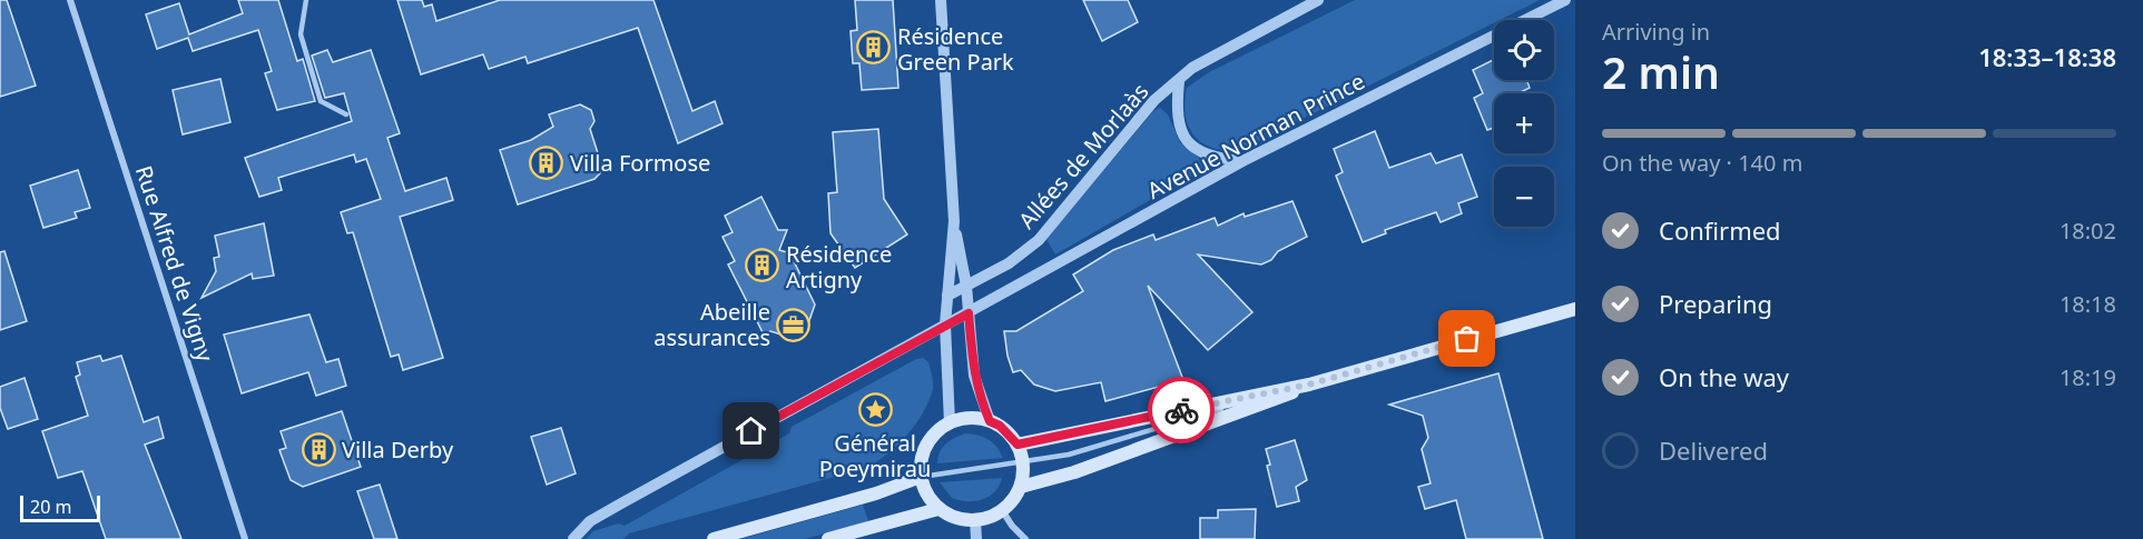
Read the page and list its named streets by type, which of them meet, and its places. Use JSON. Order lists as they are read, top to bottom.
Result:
{
  "streets": {
    "street": ["Avenue Norman Prince", "Allées de Morlaàs", "Rue Alfred de Vigny"]
  },
  "crossings": [
    ["Avenue Norman Prince", "Allées de Morlaàs"]
  ],
  "places": {
    "building": [
      "Résidence Green Park",
      "Villa Formose",
      "Résidence Artigny",
      "Villa Derby"
    ],
    "office": ["Abeille assurances"],
    "place": ["Général Poeymirau"]
  },
  "scale_bar": "20 m",
  "page": {
    "heading": ["2 min", "Arriving in", "18:33–18:38"],
    "map_buttons": ["+", "−"],
    "bar": "On the way · 140 m",
    "list": [
      ["Confirmed", "18:02"],
      ["Preparing", "18:18"],
      ["On the way", "18:19"],
      "Delivered"
    ],
    "scale": "20 m"
  }
}
